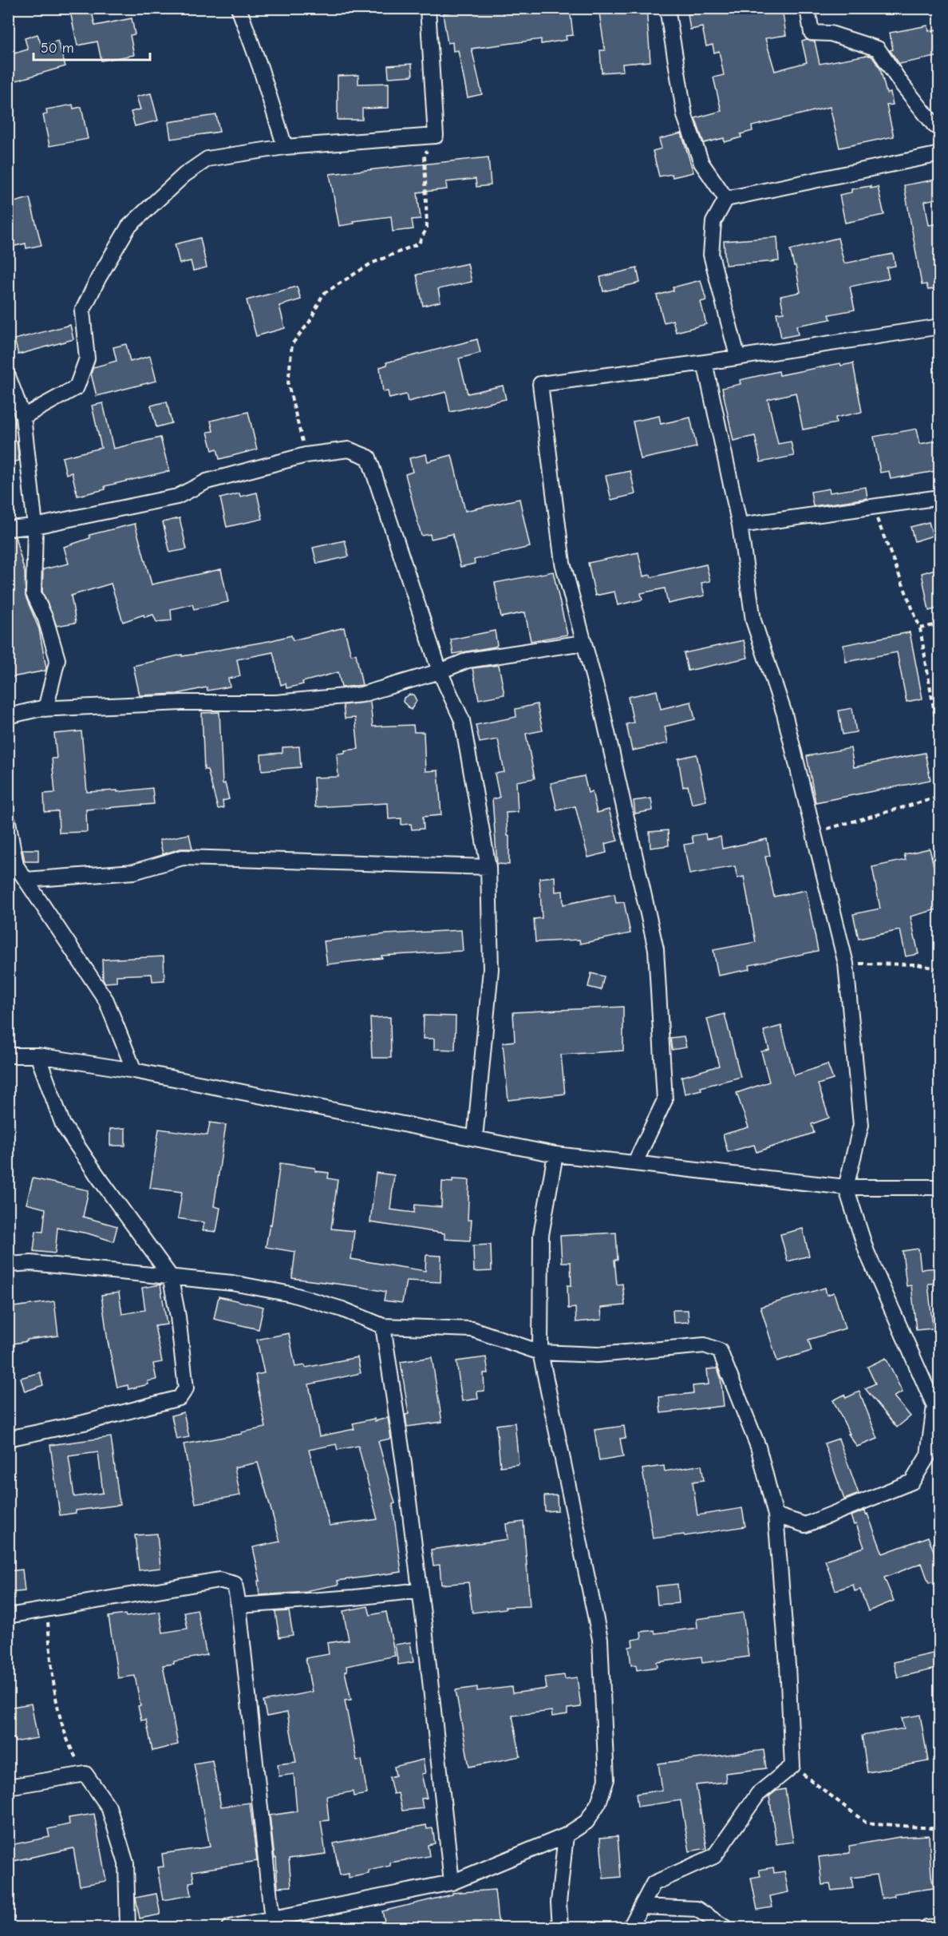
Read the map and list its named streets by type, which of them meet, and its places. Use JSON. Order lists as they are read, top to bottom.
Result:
{
  "scale_bar": "50 m"
}
